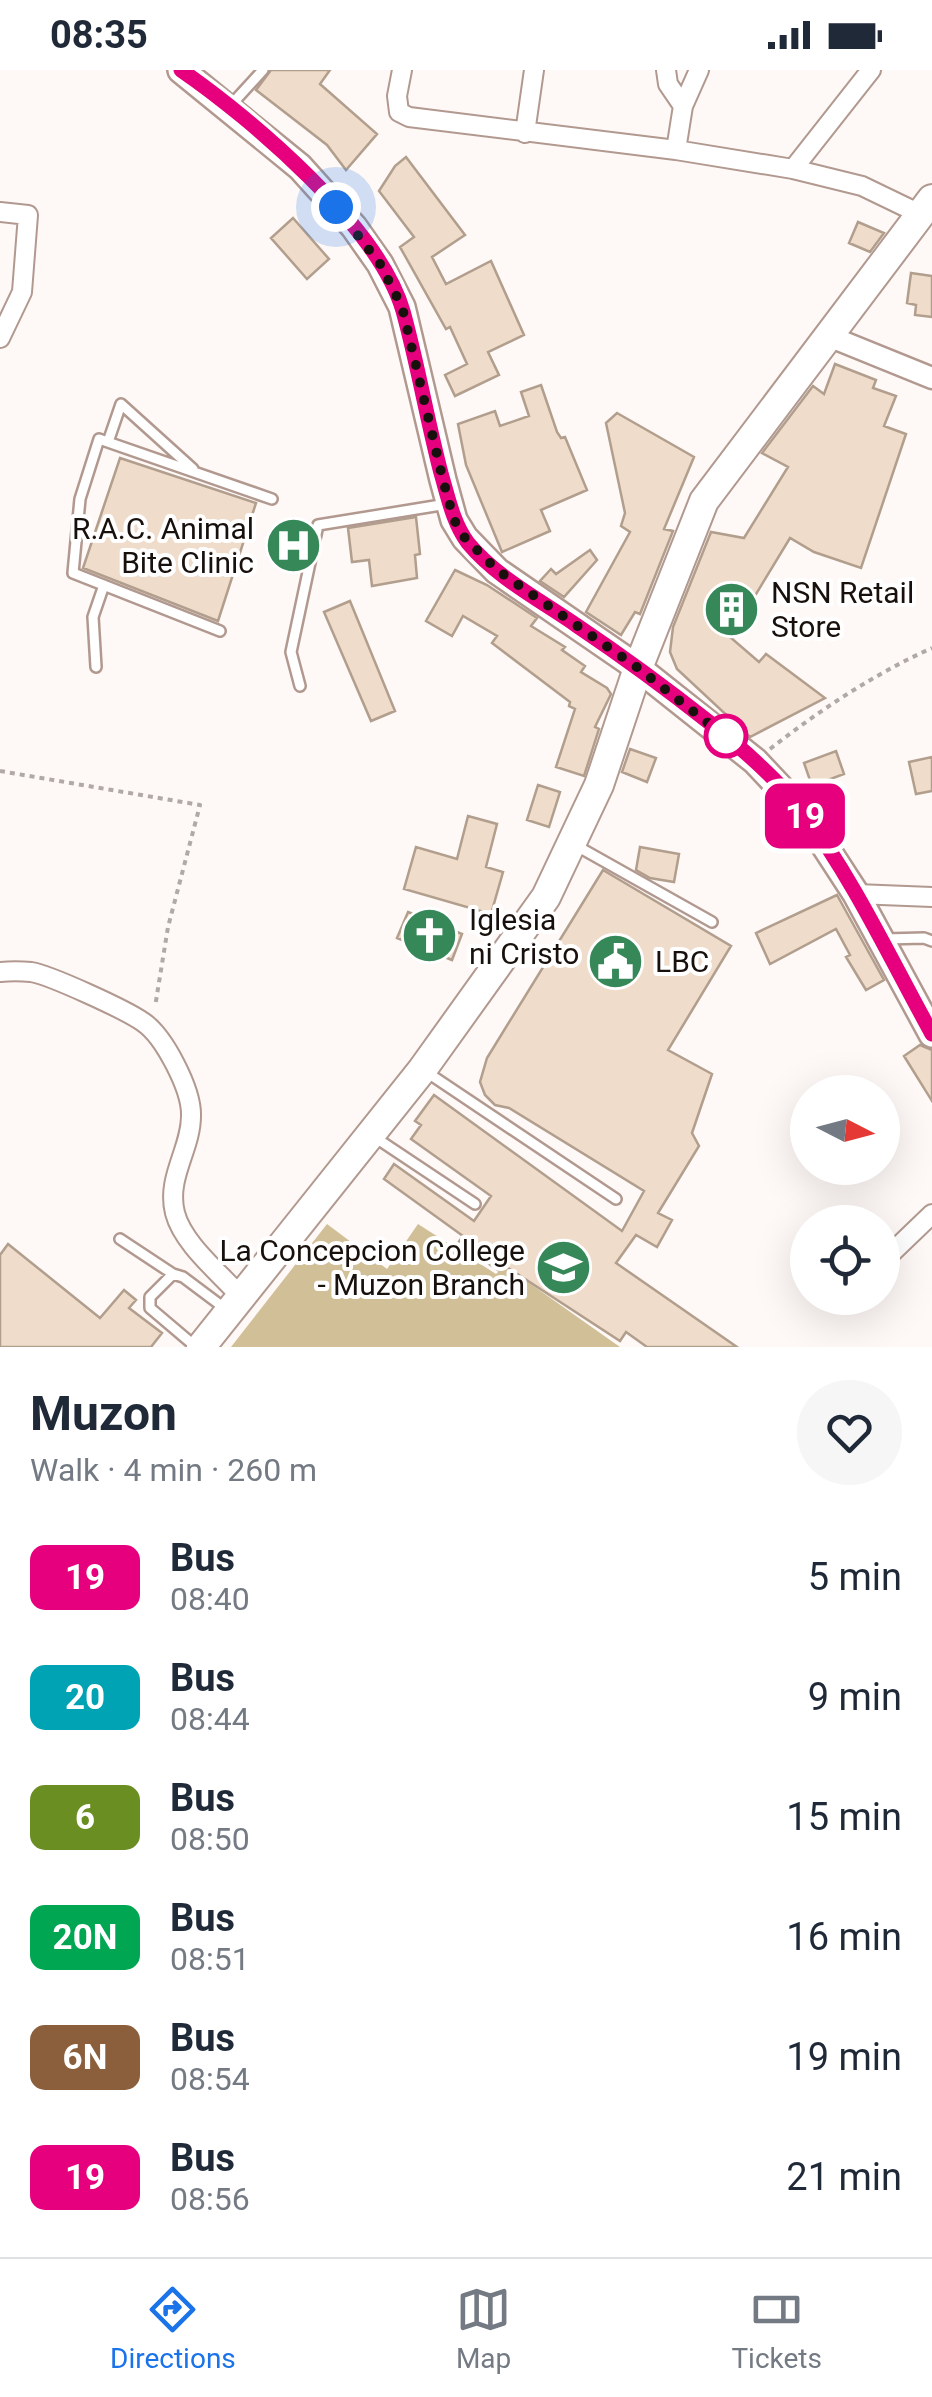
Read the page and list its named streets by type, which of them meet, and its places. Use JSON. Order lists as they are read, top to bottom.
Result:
{
  "places": {
    "hospital": ["R.A.C. Animal Bite Clinic"],
    "building": ["NSN Retail Store"],
    "church": ["Iglesia ni Cristo"],
    "public building": ["LBC"],
    "school or university": ["La Concepcion College - Muzon Branch"]
  },
  "lines": ["bus line 19"],
  "north": "right",
  "page": {
    "status": "08:35",
    "on_map": "19",
    "heading": ["Muzon", "Walk · 4 min · 260 m"],
    "list": [
      {
        "mark": "19",
        "name": "Bus",
        "note": "08:40",
        "value": "5 min"
      },
      {
        "mark": "20",
        "name": "Bus",
        "note": "08:44",
        "value": "9 min"
      },
      {
        "mark": "6",
        "name": "Bus",
        "note": "08:50",
        "value": "15 min"
      },
      {
        "mark": "20N",
        "name": "Bus",
        "note": "08:51",
        "value": "16 min"
      },
      {
        "mark": "6N",
        "name": "Bus",
        "note": "08:54",
        "value": "19 min"
      },
      {
        "mark": "19",
        "name": "Bus",
        "note": "08:56",
        "value": "21 min"
      }
    ],
    "tabs": ["Directions", "Map", "Tickets"]
  }
}
